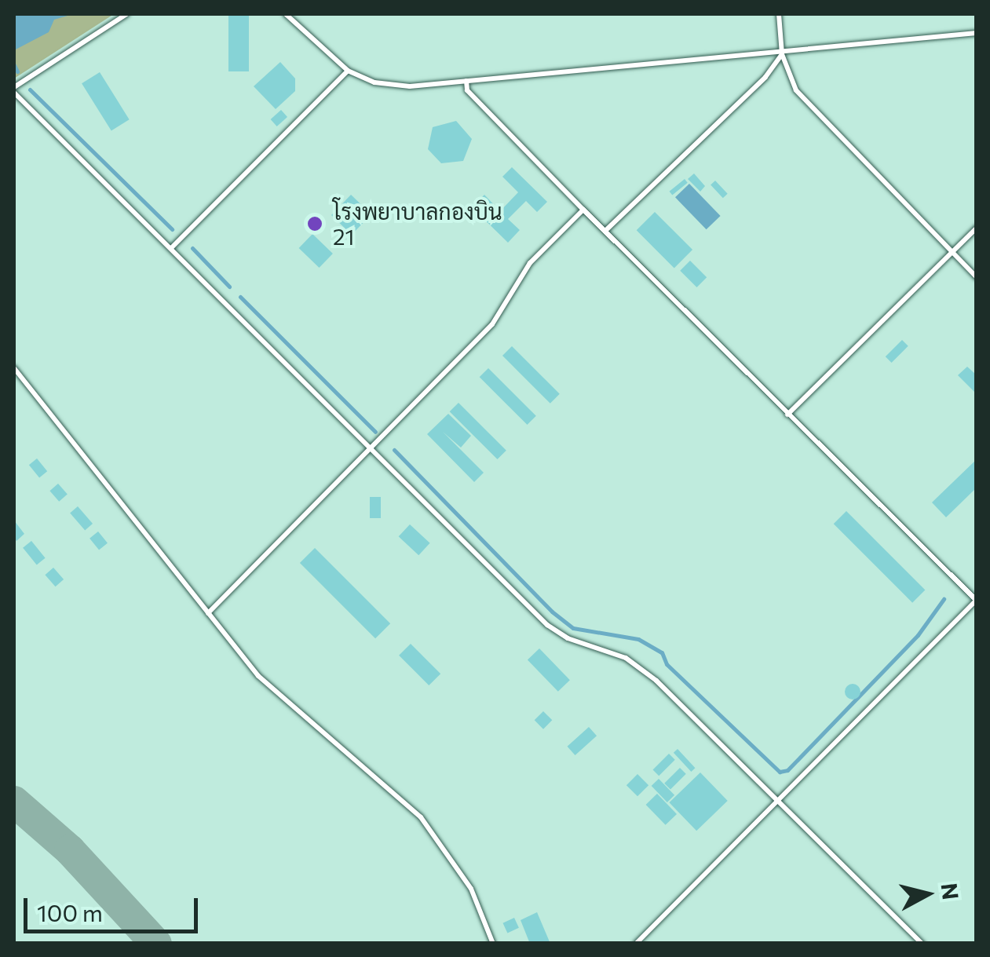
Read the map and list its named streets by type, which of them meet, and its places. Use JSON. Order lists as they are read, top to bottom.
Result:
{
  "places": ["โรงพยาบาลกองบิน 21"],
  "scale_bar": "100 m",
  "north": "right"
}
